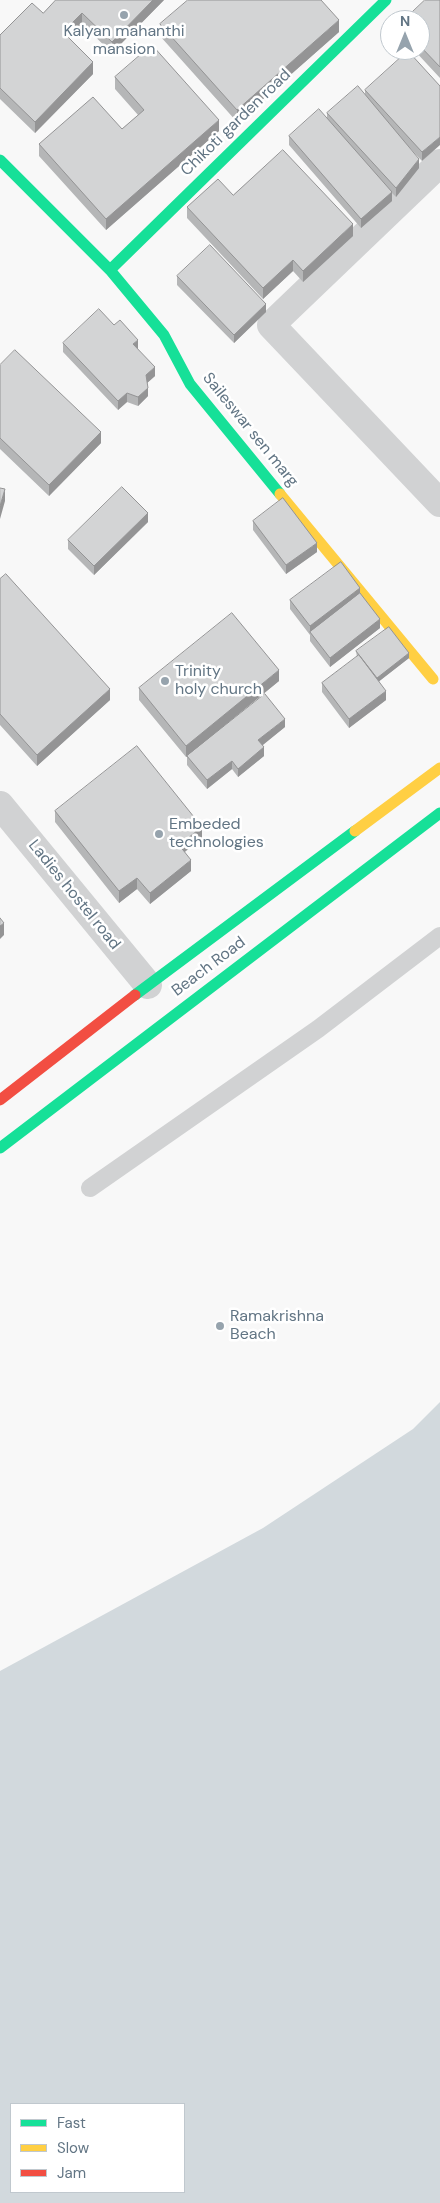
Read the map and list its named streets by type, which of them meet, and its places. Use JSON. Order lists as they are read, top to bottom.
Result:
{
  "streets": {
    "main road": ["Chikoti garden road", "Saileswar sen marg", "Beach Road"],
    "street": ["Ladies hostel road"]
  },
  "crossings": [
    ["Chikoti garden road", "Saileswar sen marg"],
    ["Ladies hostel road", "Beach Road"]
  ],
  "places": [
    "Kalyan mahanthi mansion",
    "Trinity holy church",
    "Embeded technologies",
    "Ramakrishna Beach"
  ],
  "legend": ["Fast", "Slow", "Jam"],
  "north": "top"
}
